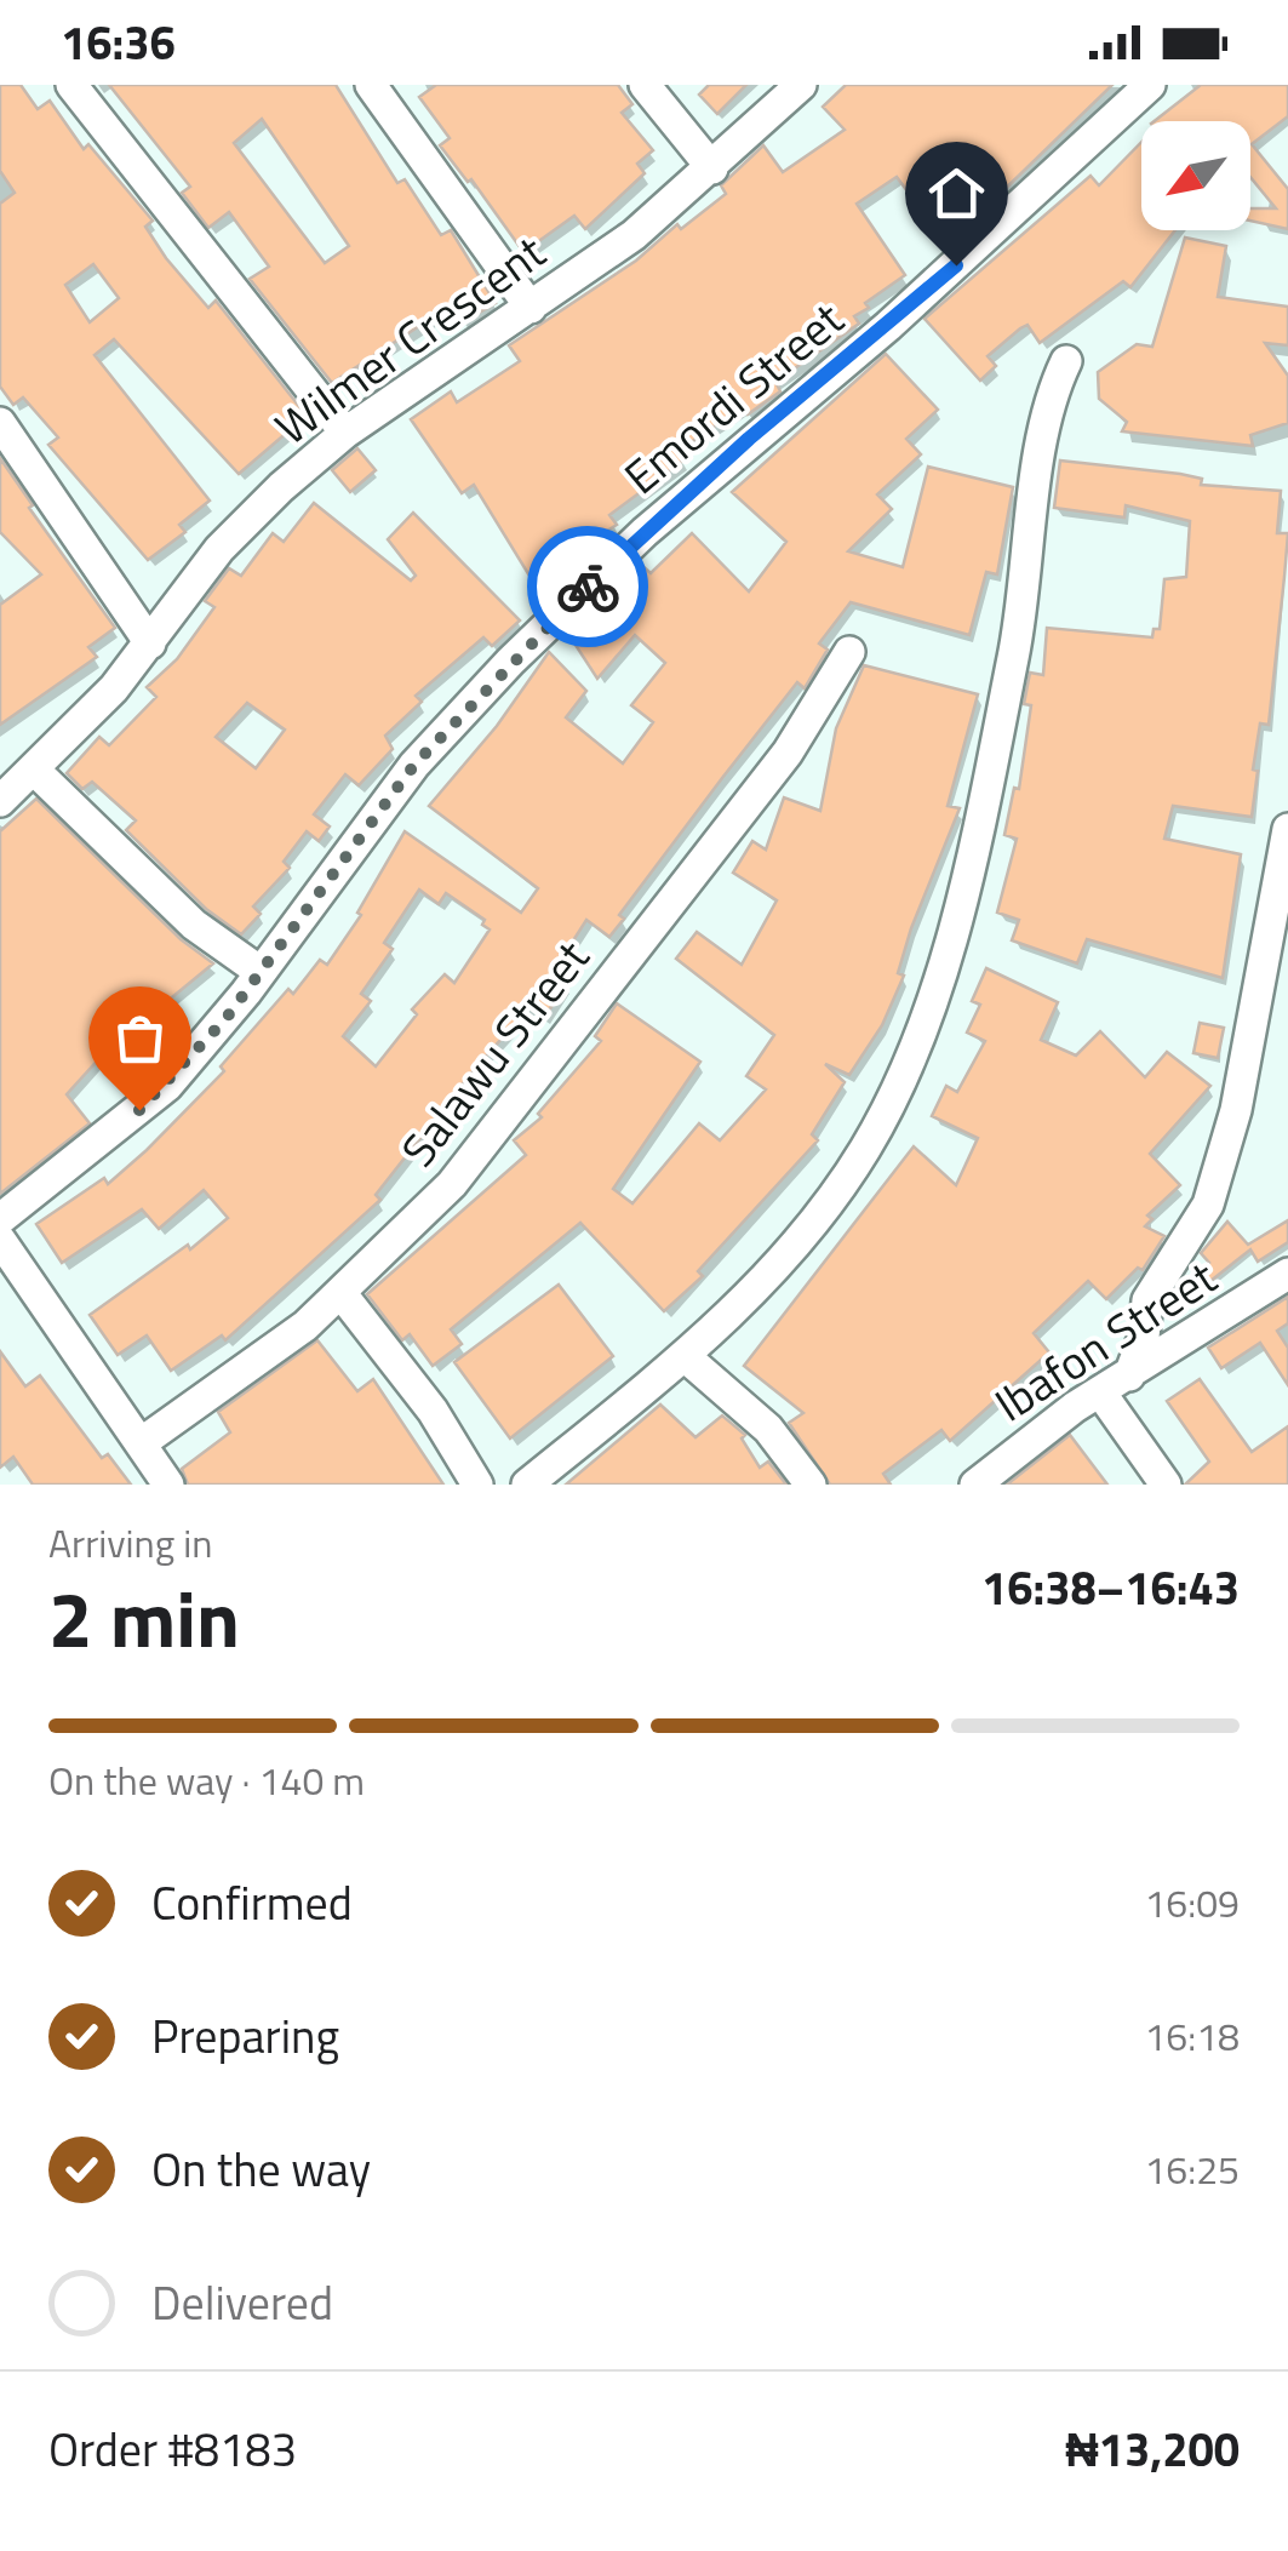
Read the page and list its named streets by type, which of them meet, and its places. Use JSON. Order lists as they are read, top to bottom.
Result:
{
  "streets": {
    "street": [
      "Wilmer Crescent",
      "Emordi Street",
      "Salawu Street",
      "Ibafon Street"
    ]
  },
  "north": "bottom left",
  "page": {
    "status": "16:36",
    "heading": ["2 min", "Arriving in", "16:38–16:43"],
    "panel": ["Order #8183", "₦13,200"],
    "bar": "On the way · 140 m",
    "list": [
      ["Confirmed", "16:09"],
      ["Preparing", "16:18"],
      ["On the way", "16:25"],
      "Delivered"
    ]
  }
}
